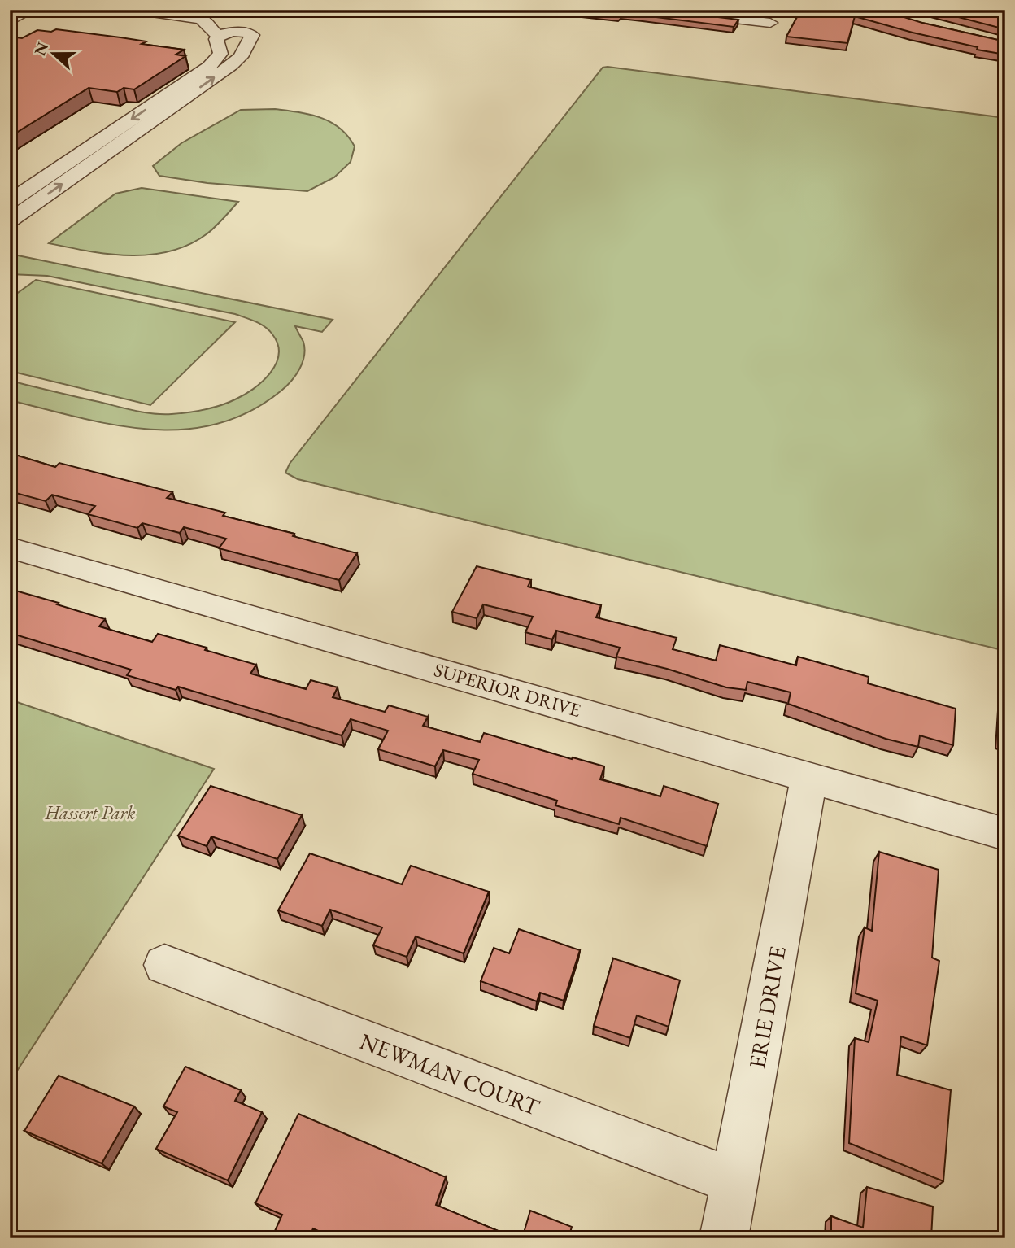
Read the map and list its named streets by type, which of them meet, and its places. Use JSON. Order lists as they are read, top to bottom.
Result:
{
  "streets": {
    "street": ["SUPERIOR DRIVE", "ERIE DRIVE", "NEWMAN COURT"]
  },
  "crossings": [
    ["SUPERIOR DRIVE", "ERIE DRIVE"],
    ["ERIE DRIVE", "NEWMAN COURT"]
  ],
  "parks": ["Hassert Park"],
  "north": "left"
}
